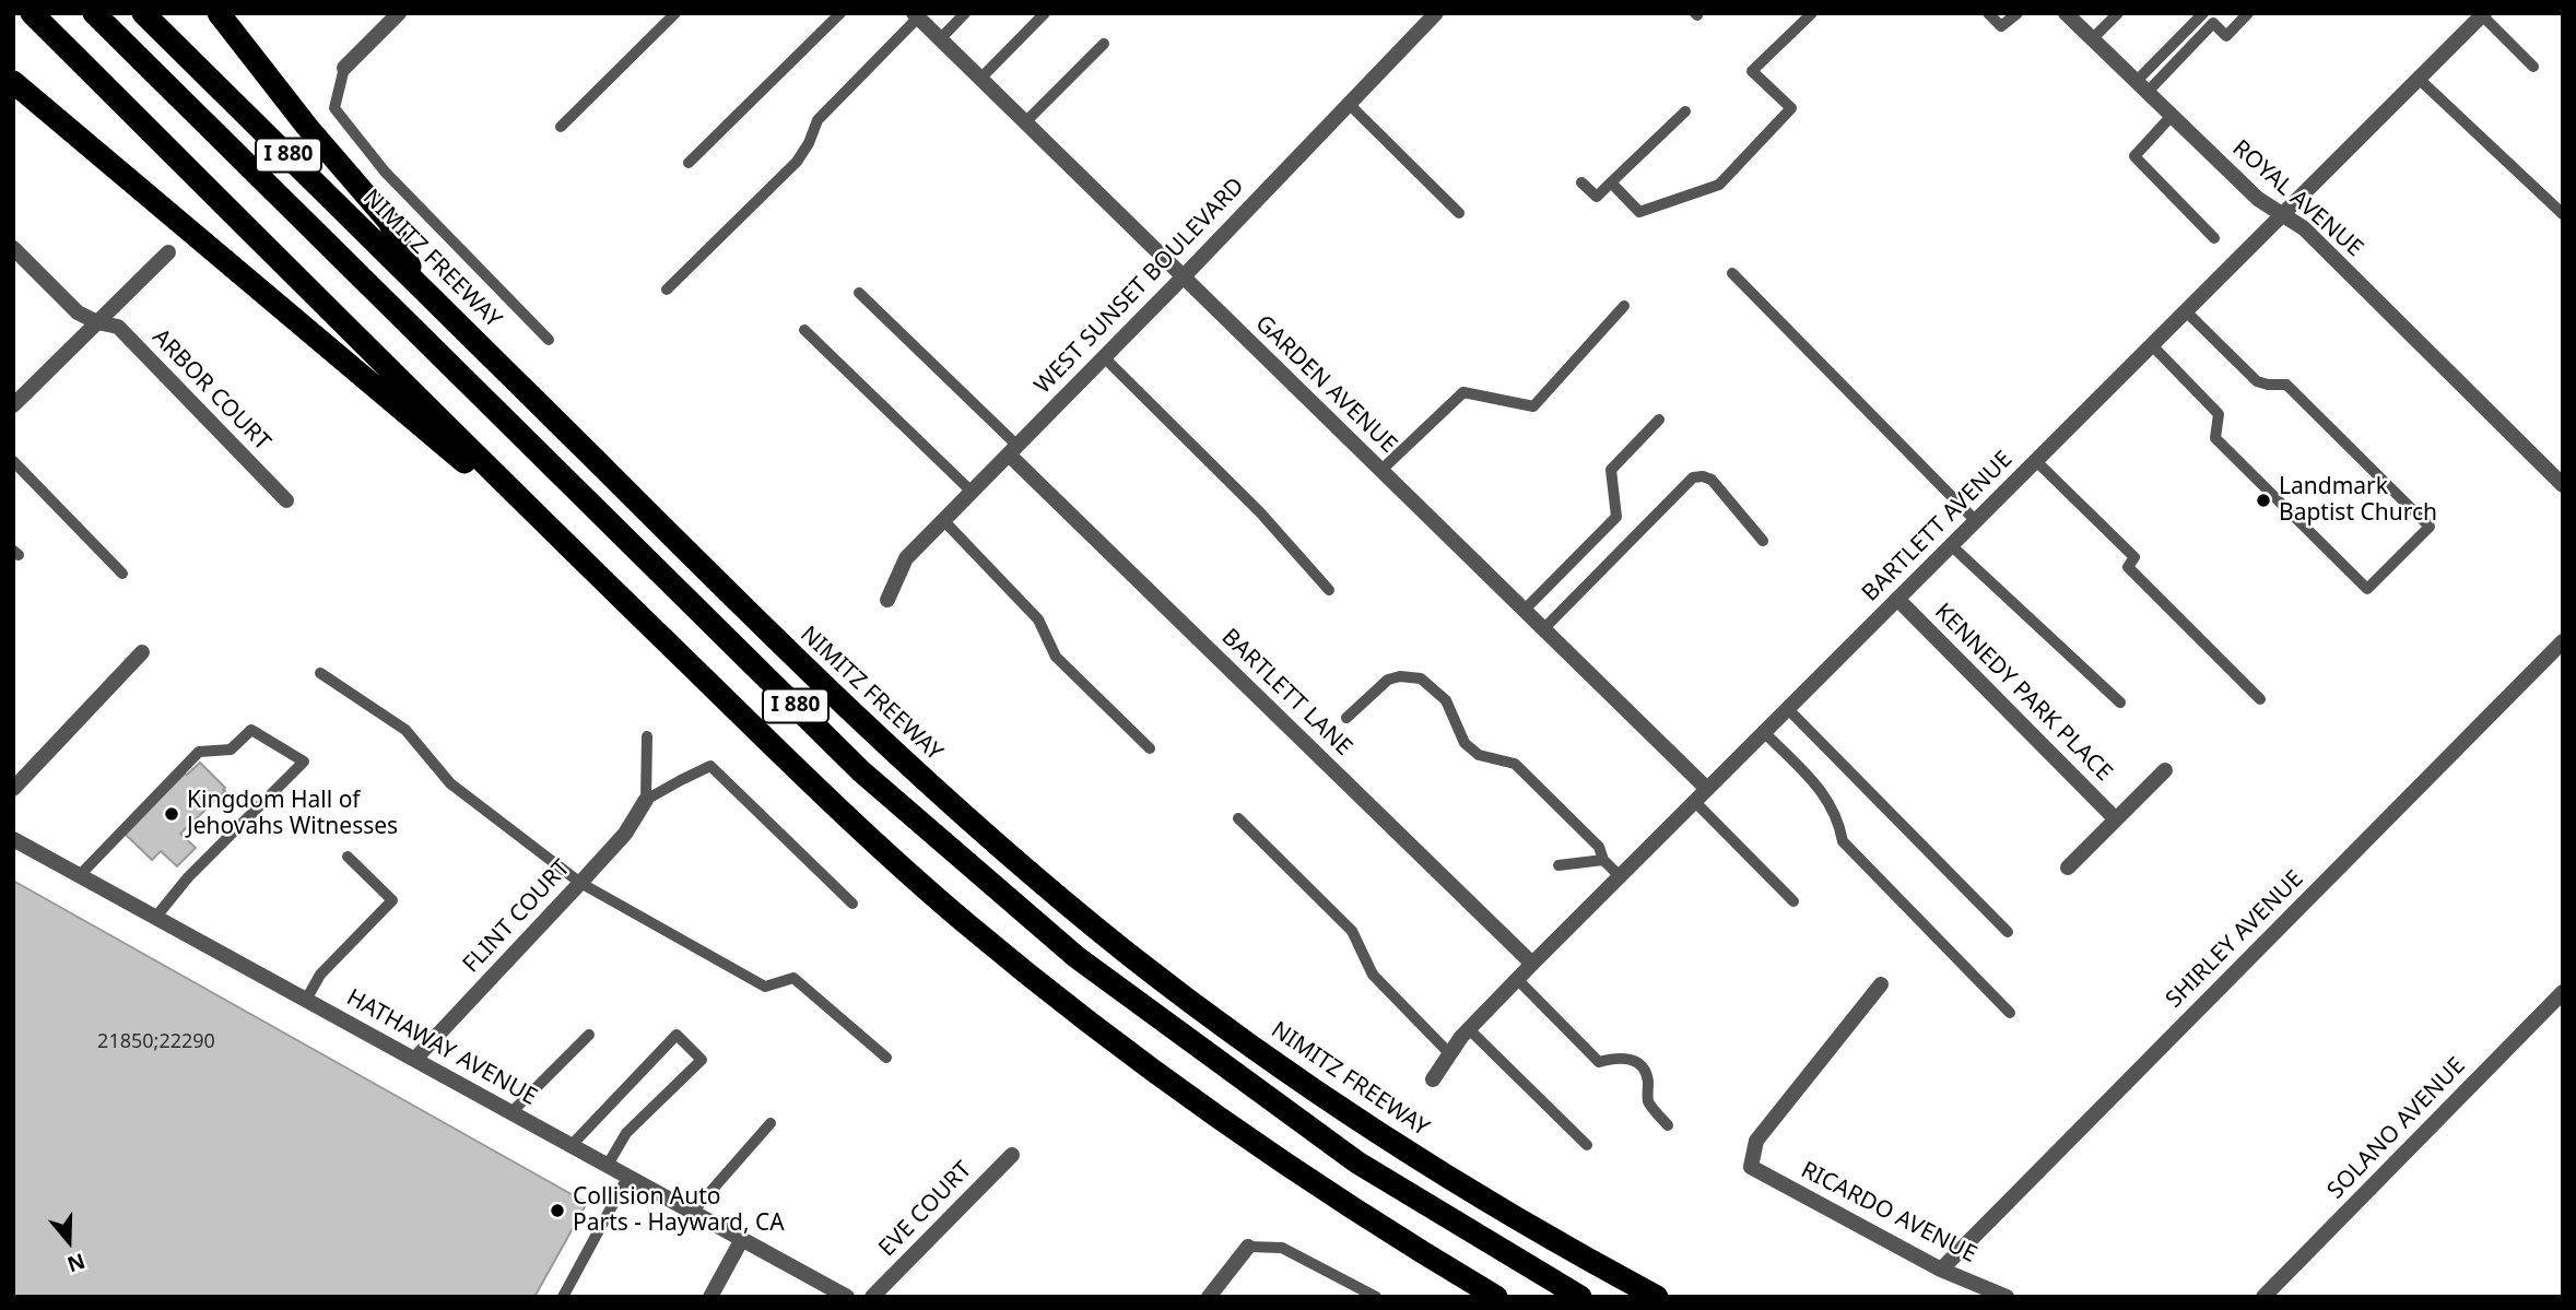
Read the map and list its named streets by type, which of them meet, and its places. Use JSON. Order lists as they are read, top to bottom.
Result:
{
  "streets": {
    "highway": ["I 880", "NIMITZ FREEWAY"],
    "street": [
      "ROYAL AVENUE",
      "WEST SUNSET BOULEVARD",
      "GARDEN AVENUE",
      "ARBOR COURT",
      "BARTLETT AVENUE",
      "BARTLETT LANE",
      "KENNEDY PARK PLACE",
      "FLINT COURT",
      "SHIRLEY AVENUE",
      "HATHAWAY AVENUE",
      "SOLANO AVENUE",
      "EVE COURT",
      "RICARDO AVENUE"
    ]
  },
  "crossings": [
    ["ROYAL AVENUE", "BARTLETT AVENUE"],
    ["WEST SUNSET BOULEVARD", "GARDEN AVENUE"],
    ["WEST SUNSET BOULEVARD", "BARTLETT LANE"],
    ["GARDEN AVENUE", "BARTLETT AVENUE"],
    ["BARTLETT AVENUE", "BARTLETT LANE"],
    ["BARTLETT AVENUE", "KENNEDY PARK PLACE"],
    ["FLINT COURT", "HATHAWAY AVENUE"],
    ["SHIRLEY AVENUE", "RICARDO AVENUE"]
  ],
  "places": ["Landmark Baptist Church", "Kingdom Hall of Jehovahs Witnesses", "Collision Auto Parts - Hayward, CA"],
  "house_numbers": ["21850;22290"],
  "north": "bottom"
}
